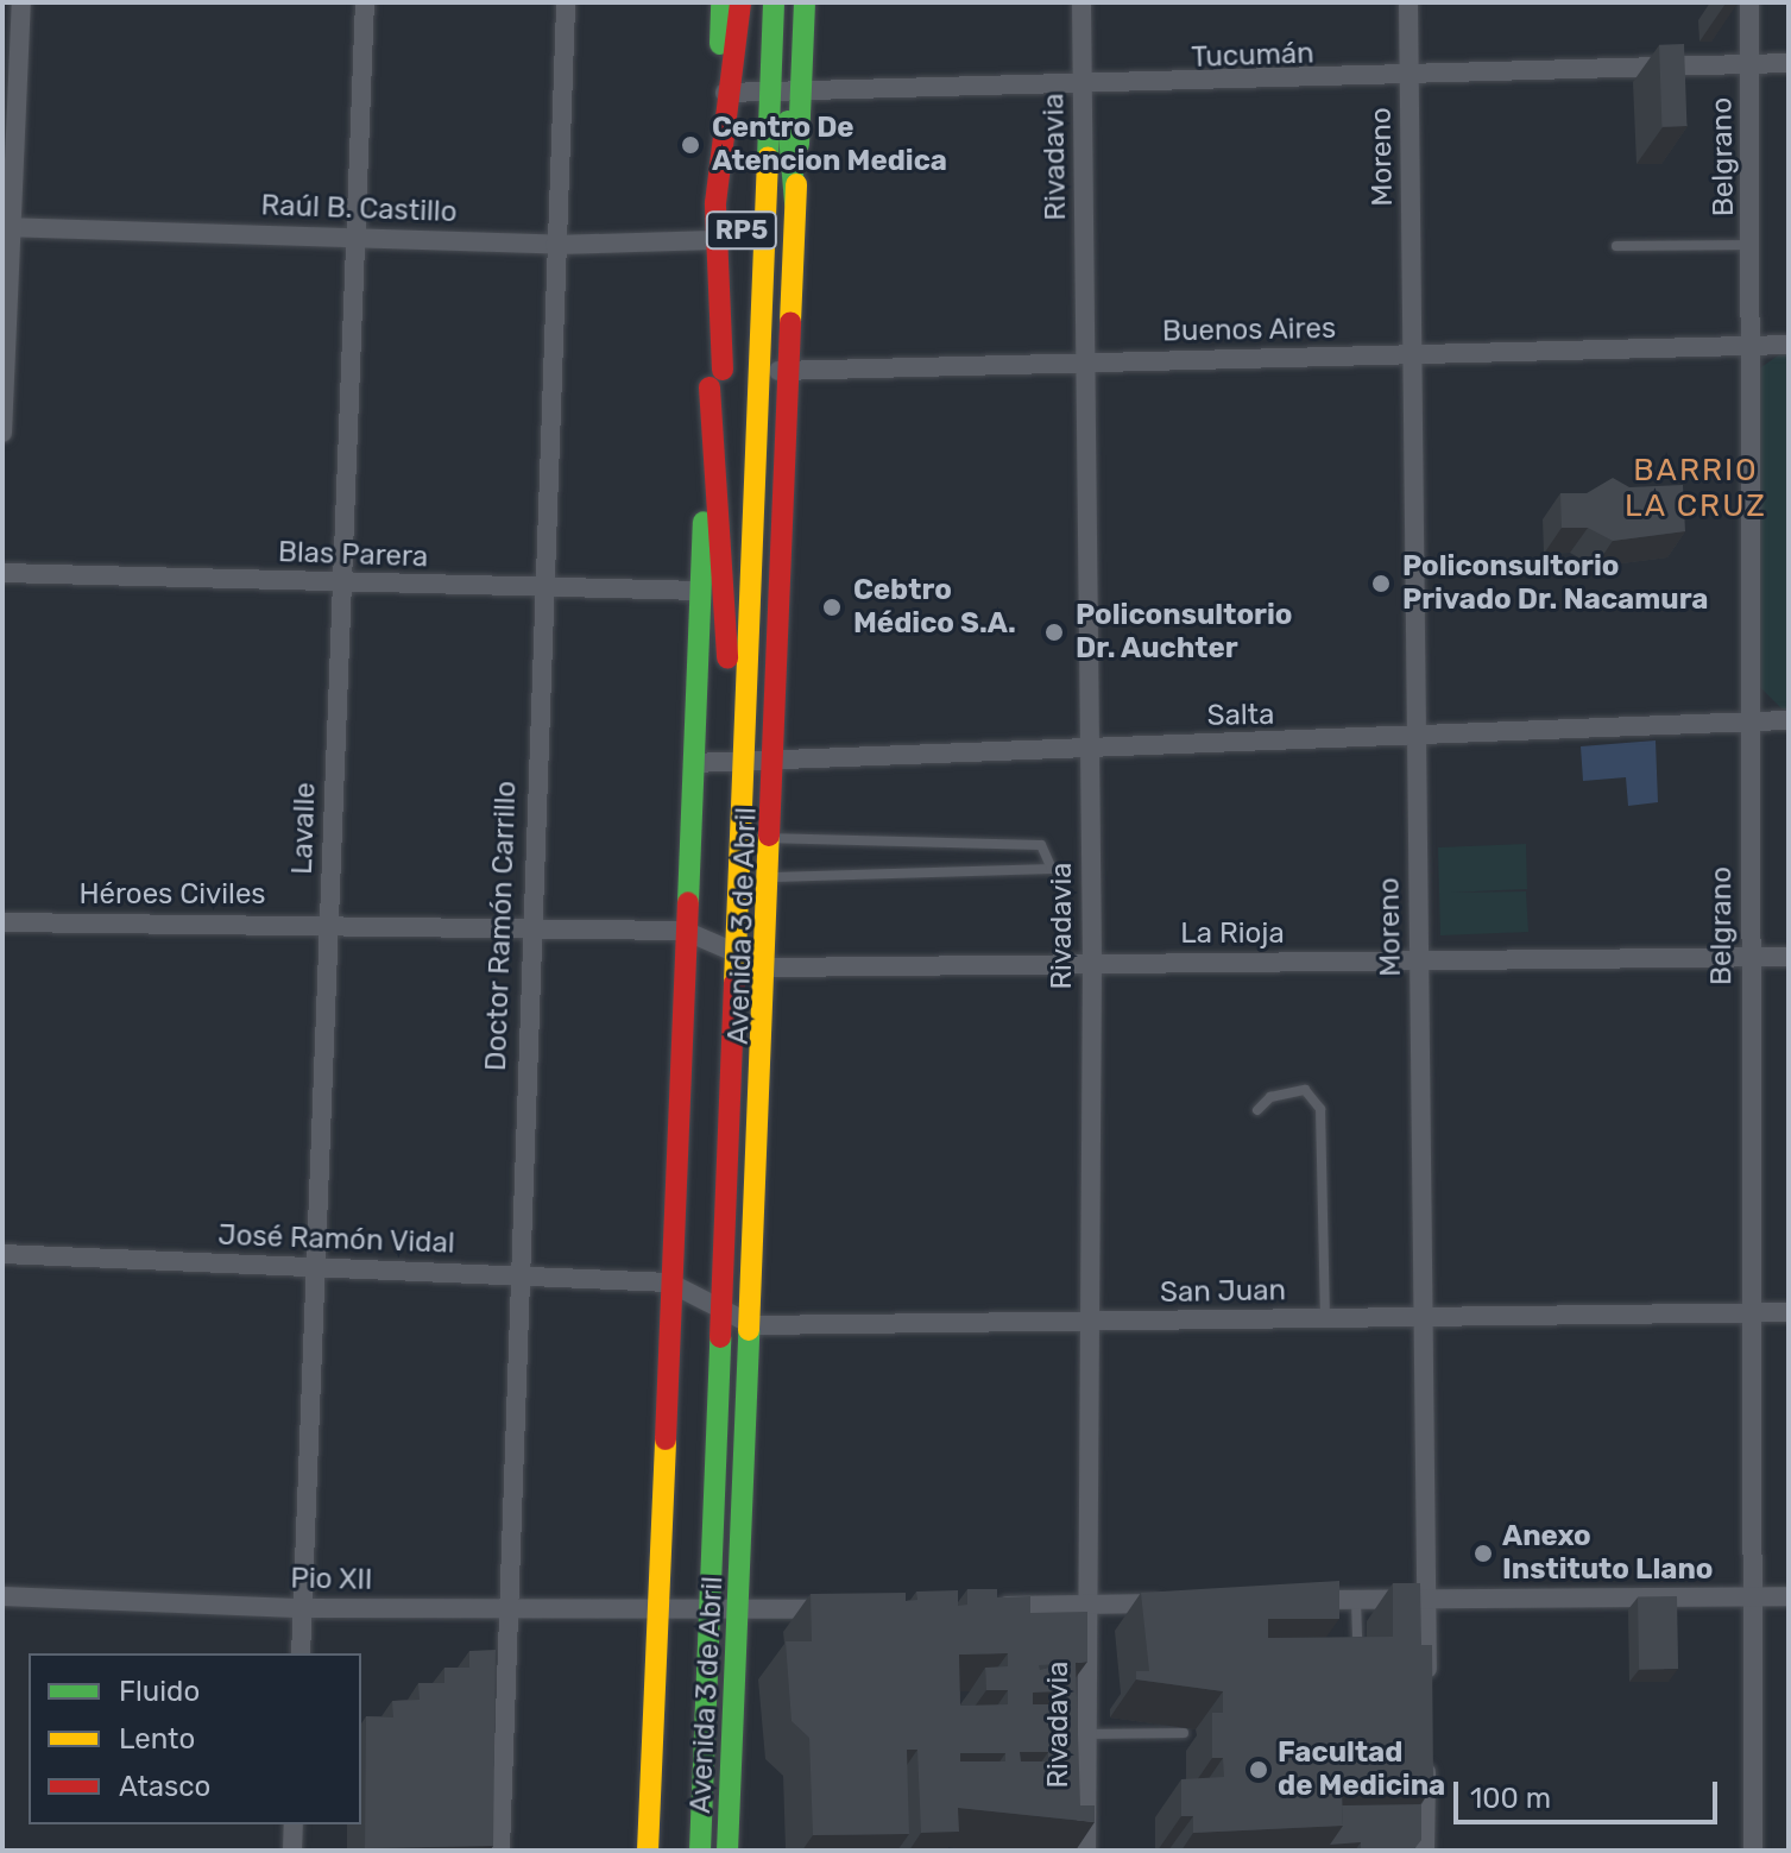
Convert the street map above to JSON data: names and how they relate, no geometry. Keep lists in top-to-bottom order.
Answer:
{
  "streets": {
    "main road": ["RP5", "Avenida 3 de Abril"],
    "street": [
      "Tucumán",
      "Rivadavia",
      "Moreno",
      "Belgrano",
      "Raúl B. Castillo",
      "Buenos Aires",
      "Blas Parera",
      "Salta",
      "Lavalle",
      "Héroes Civiles",
      "Doctor Ramón Carrillo",
      "La Rioja",
      "José Ramón Vidal",
      "San Juan",
      "Pio XII"
    ]
  },
  "crossings": [
    ["Tucumán", "Rivadavia"],
    ["Tucumán", "Moreno"],
    ["Tucumán", "Belgrano"],
    ["Tucumán", "Avenida 3 de Abril"],
    ["Rivadavia", "Buenos Aires"],
    ["Rivadavia", "Salta"],
    ["Rivadavia", "La Rioja"],
    ["Rivadavia", "San Juan"],
    ["Moreno", "Buenos Aires"],
    ["Moreno", "Salta"],
    ["Moreno", "La Rioja"],
    ["Moreno", "San Juan"],
    ["Belgrano", "Buenos Aires"],
    ["Belgrano", "Salta"],
    ["Belgrano", "La Rioja"],
    ["Belgrano", "San Juan"],
    ["Raúl B. Castillo", "Lavalle"],
    ["Raúl B. Castillo", "Doctor Ramón Carrillo"],
    ["Raúl B. Castillo", "Avenida 3 de Abril"],
    ["Buenos Aires", "Avenida 3 de Abril"],
    ["Blas Parera", "Lavalle"],
    ["Blas Parera", "Doctor Ramón Carrillo"],
    ["Blas Parera", "Avenida 3 de Abril"],
    ["Salta", "Avenida 3 de Abril"],
    ["Lavalle", "Héroes Civiles"],
    ["Lavalle", "José Ramón Vidal"],
    ["Lavalle", "Pio XII"],
    ["Héroes Civiles", "Doctor Ramón Carrillo"],
    ["Héroes Civiles", "Avenida 3 de Abril"],
    ["Héroes Civiles", "La Rioja"],
    ["Doctor Ramón Carrillo", "José Ramón Vidal"],
    ["Doctor Ramón Carrillo", "Pio XII"],
    ["Avenida 3 de Abril", "La Rioja"],
    ["Avenida 3 de Abril", "José Ramón Vidal"],
    ["Avenida 3 de Abril", "San Juan"],
    ["Avenida 3 de Abril", "Pio XII"]
  ],
  "districts": ["BARRIO LA CRUZ"],
  "places": [
    "Centro De Atencion Medica",
    "Policonsultorio Privado Dr. Nacamura",
    "Cebtro Médico S.A.",
    "Policonsultorio Dr. Auchter",
    "Anexo Instituto Llano",
    "Facultad de Medicina"
  ],
  "legend": ["Fluido", "Lento", "Atasco"],
  "scale_bar": "100 m"
}
